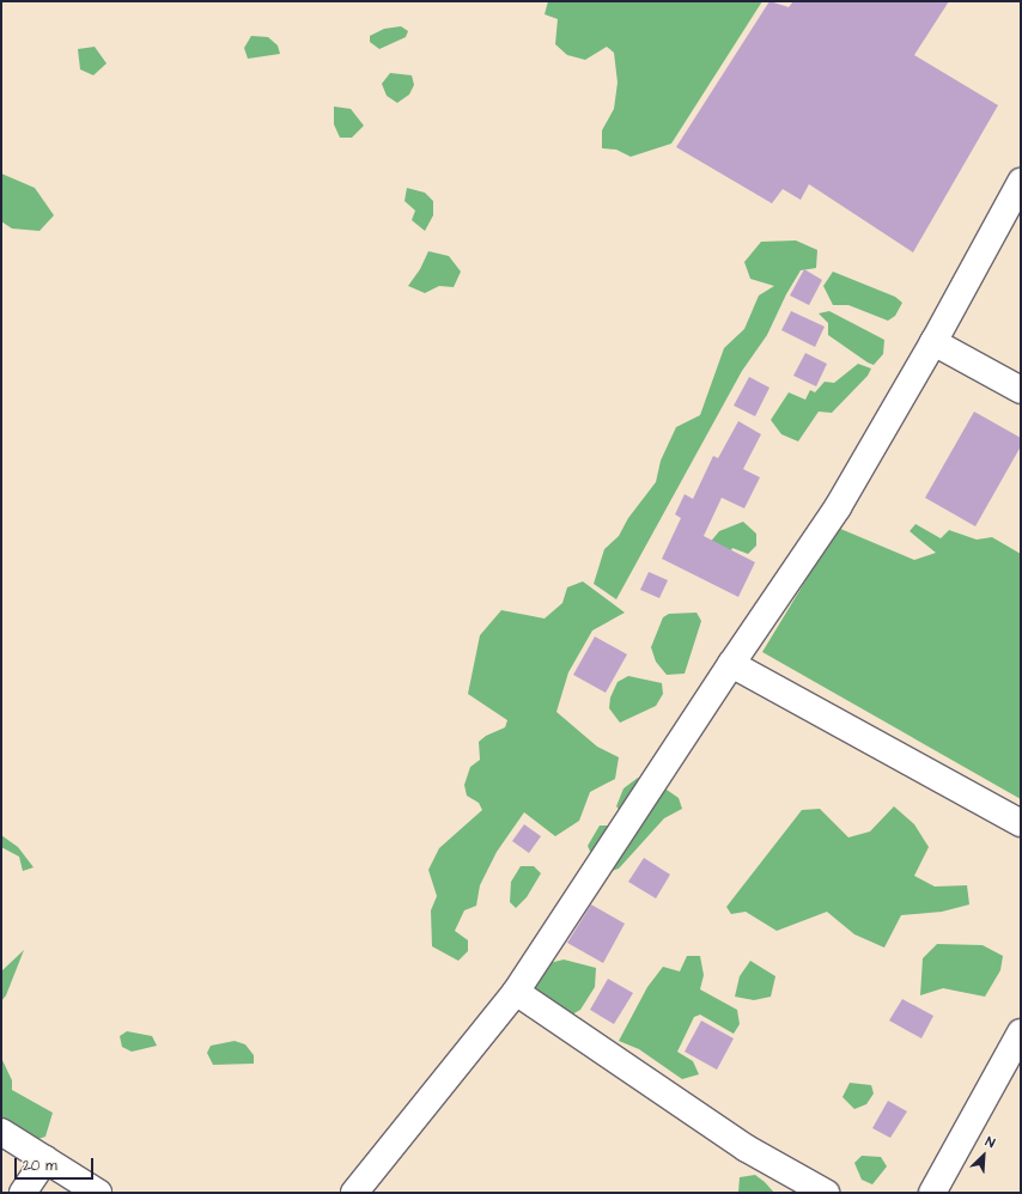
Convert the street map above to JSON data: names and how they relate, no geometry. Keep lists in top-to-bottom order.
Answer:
{
  "scale_bar": "20 m",
  "north": "top right"
}
